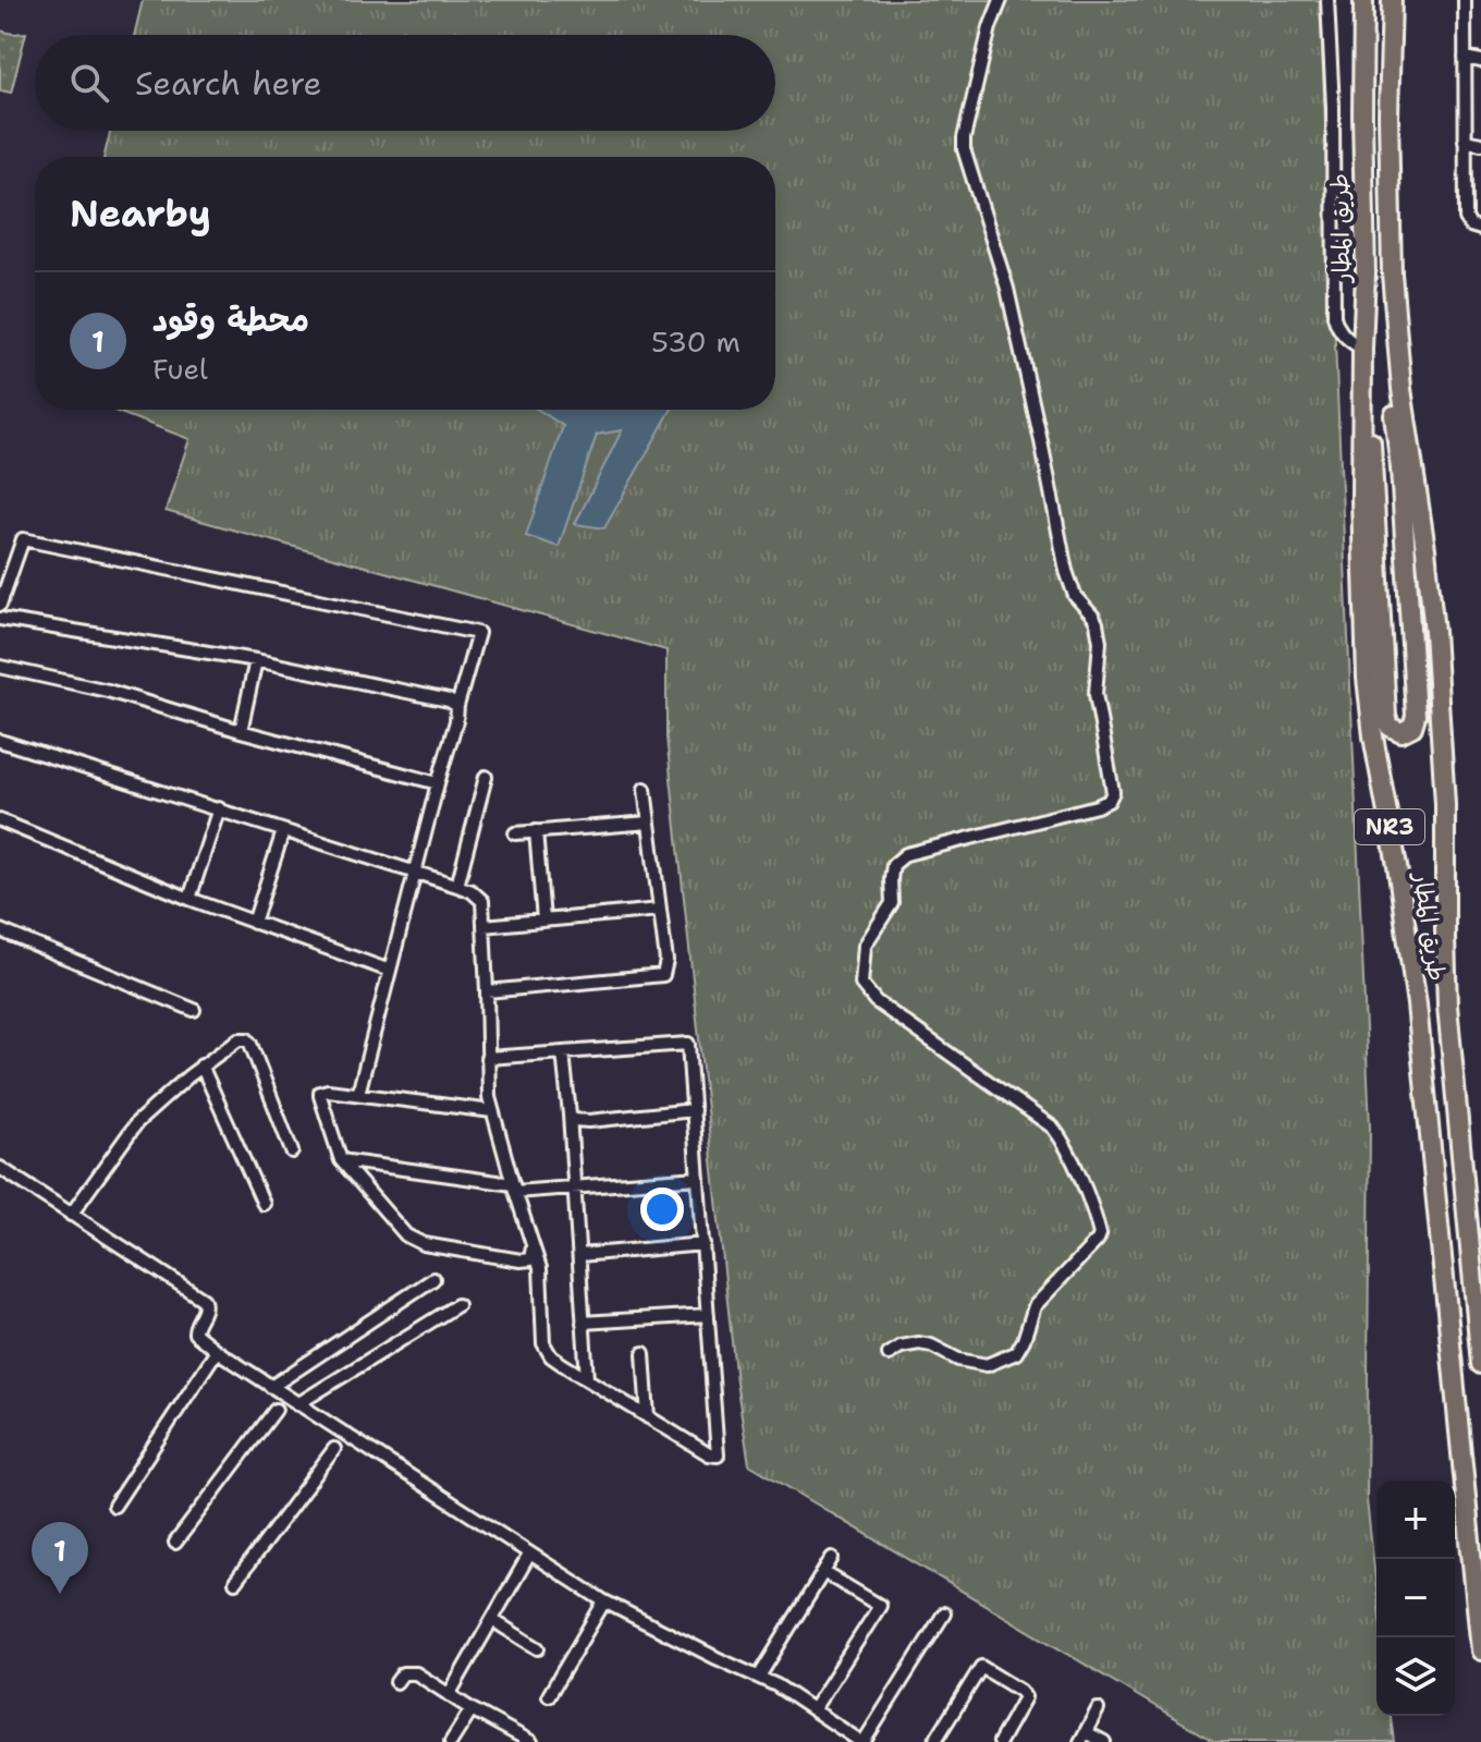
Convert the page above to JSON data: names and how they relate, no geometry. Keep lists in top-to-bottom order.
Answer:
{
  "streets": {
    "highway": ["طريق المطار", "NR3"]
  },
  "page": {
    "search": "Search here",
    "heading": "Nearby",
    "list": [
      {
        "mark": "1",
        "name": "محطة وقود",
        "note": "Fuel",
        "value": "530 m"
      }
    ],
    "map_buttons": ["+", "−"],
    "pins": "1"
  }
}
